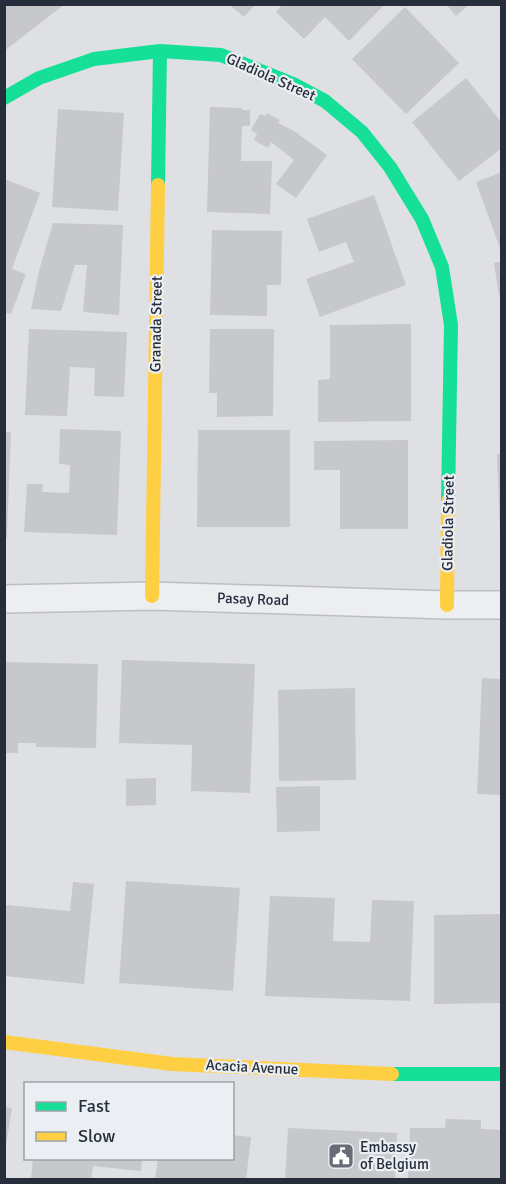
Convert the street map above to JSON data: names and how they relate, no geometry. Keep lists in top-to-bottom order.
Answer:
{
  "streets": {
    "street": [
      "Gladiola Street",
      "Granada Street",
      "Pasay Road",
      "Acacia Avenue"
    ]
  },
  "crossings": [
    ["Gladiola Street", "Granada Street"],
    ["Gladiola Street", "Pasay Road"],
    ["Granada Street", "Pasay Road"]
  ],
  "places": {
    "public building": ["Embassy of Belgium"]
  },
  "legend": ["Fast", "Slow"]
}
